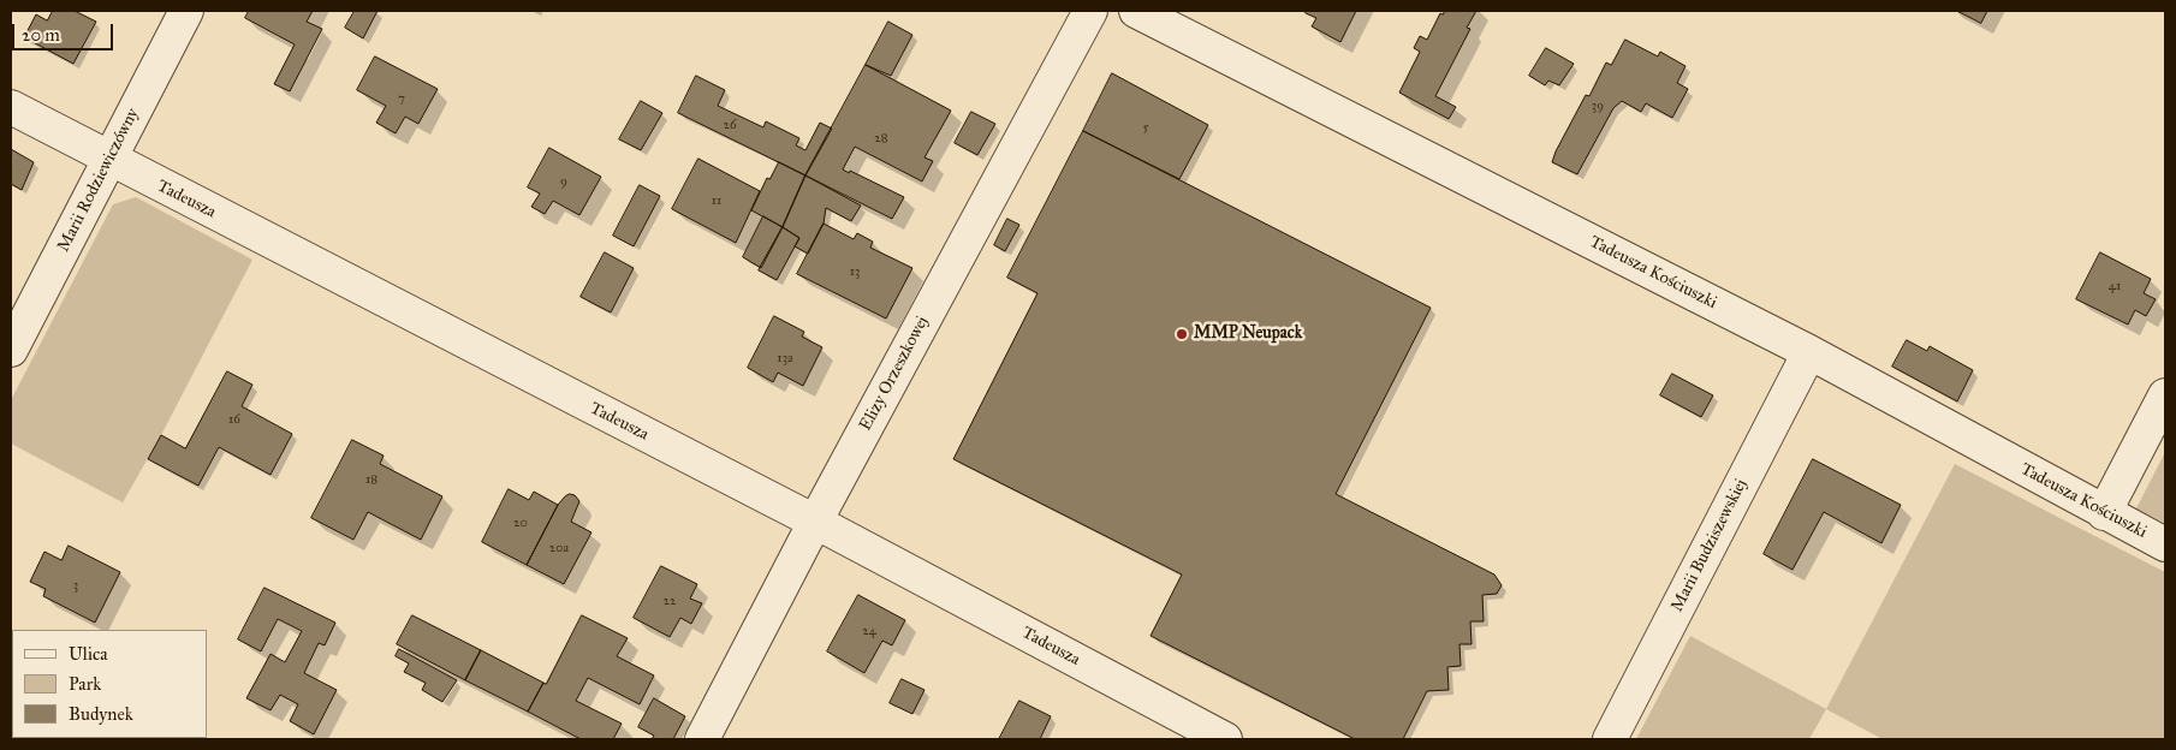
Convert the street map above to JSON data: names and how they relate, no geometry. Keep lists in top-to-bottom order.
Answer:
{
  "streets": {
    "street": [
      "Marii Rodziewiczówny",
      "Tadeusza",
      "Tadeusza Kościuszki",
      "Elizy Orzeszkowej",
      "Marii Budziszewskiej"
    ]
  },
  "crossings": [
    ["Marii Rodziewiczówny", "Tadeusza"],
    ["Tadeusza", "Elizy Orzeszkowej"],
    ["Tadeusza Kościuszki", "Marii Budziszewskiej"]
  ],
  "places": ["MMP Neupack"],
  "house_numbers": [
    "7",
    "39",
    "26",
    "5",
    "28",
    "9",
    "11",
    "13",
    "41",
    "13a",
    "16",
    "18",
    "20",
    "20a",
    "3",
    "22",
    "24"
  ],
  "legend": ["Ulica", "Park", "Budynek"],
  "scale_bar": "20 m"
}
